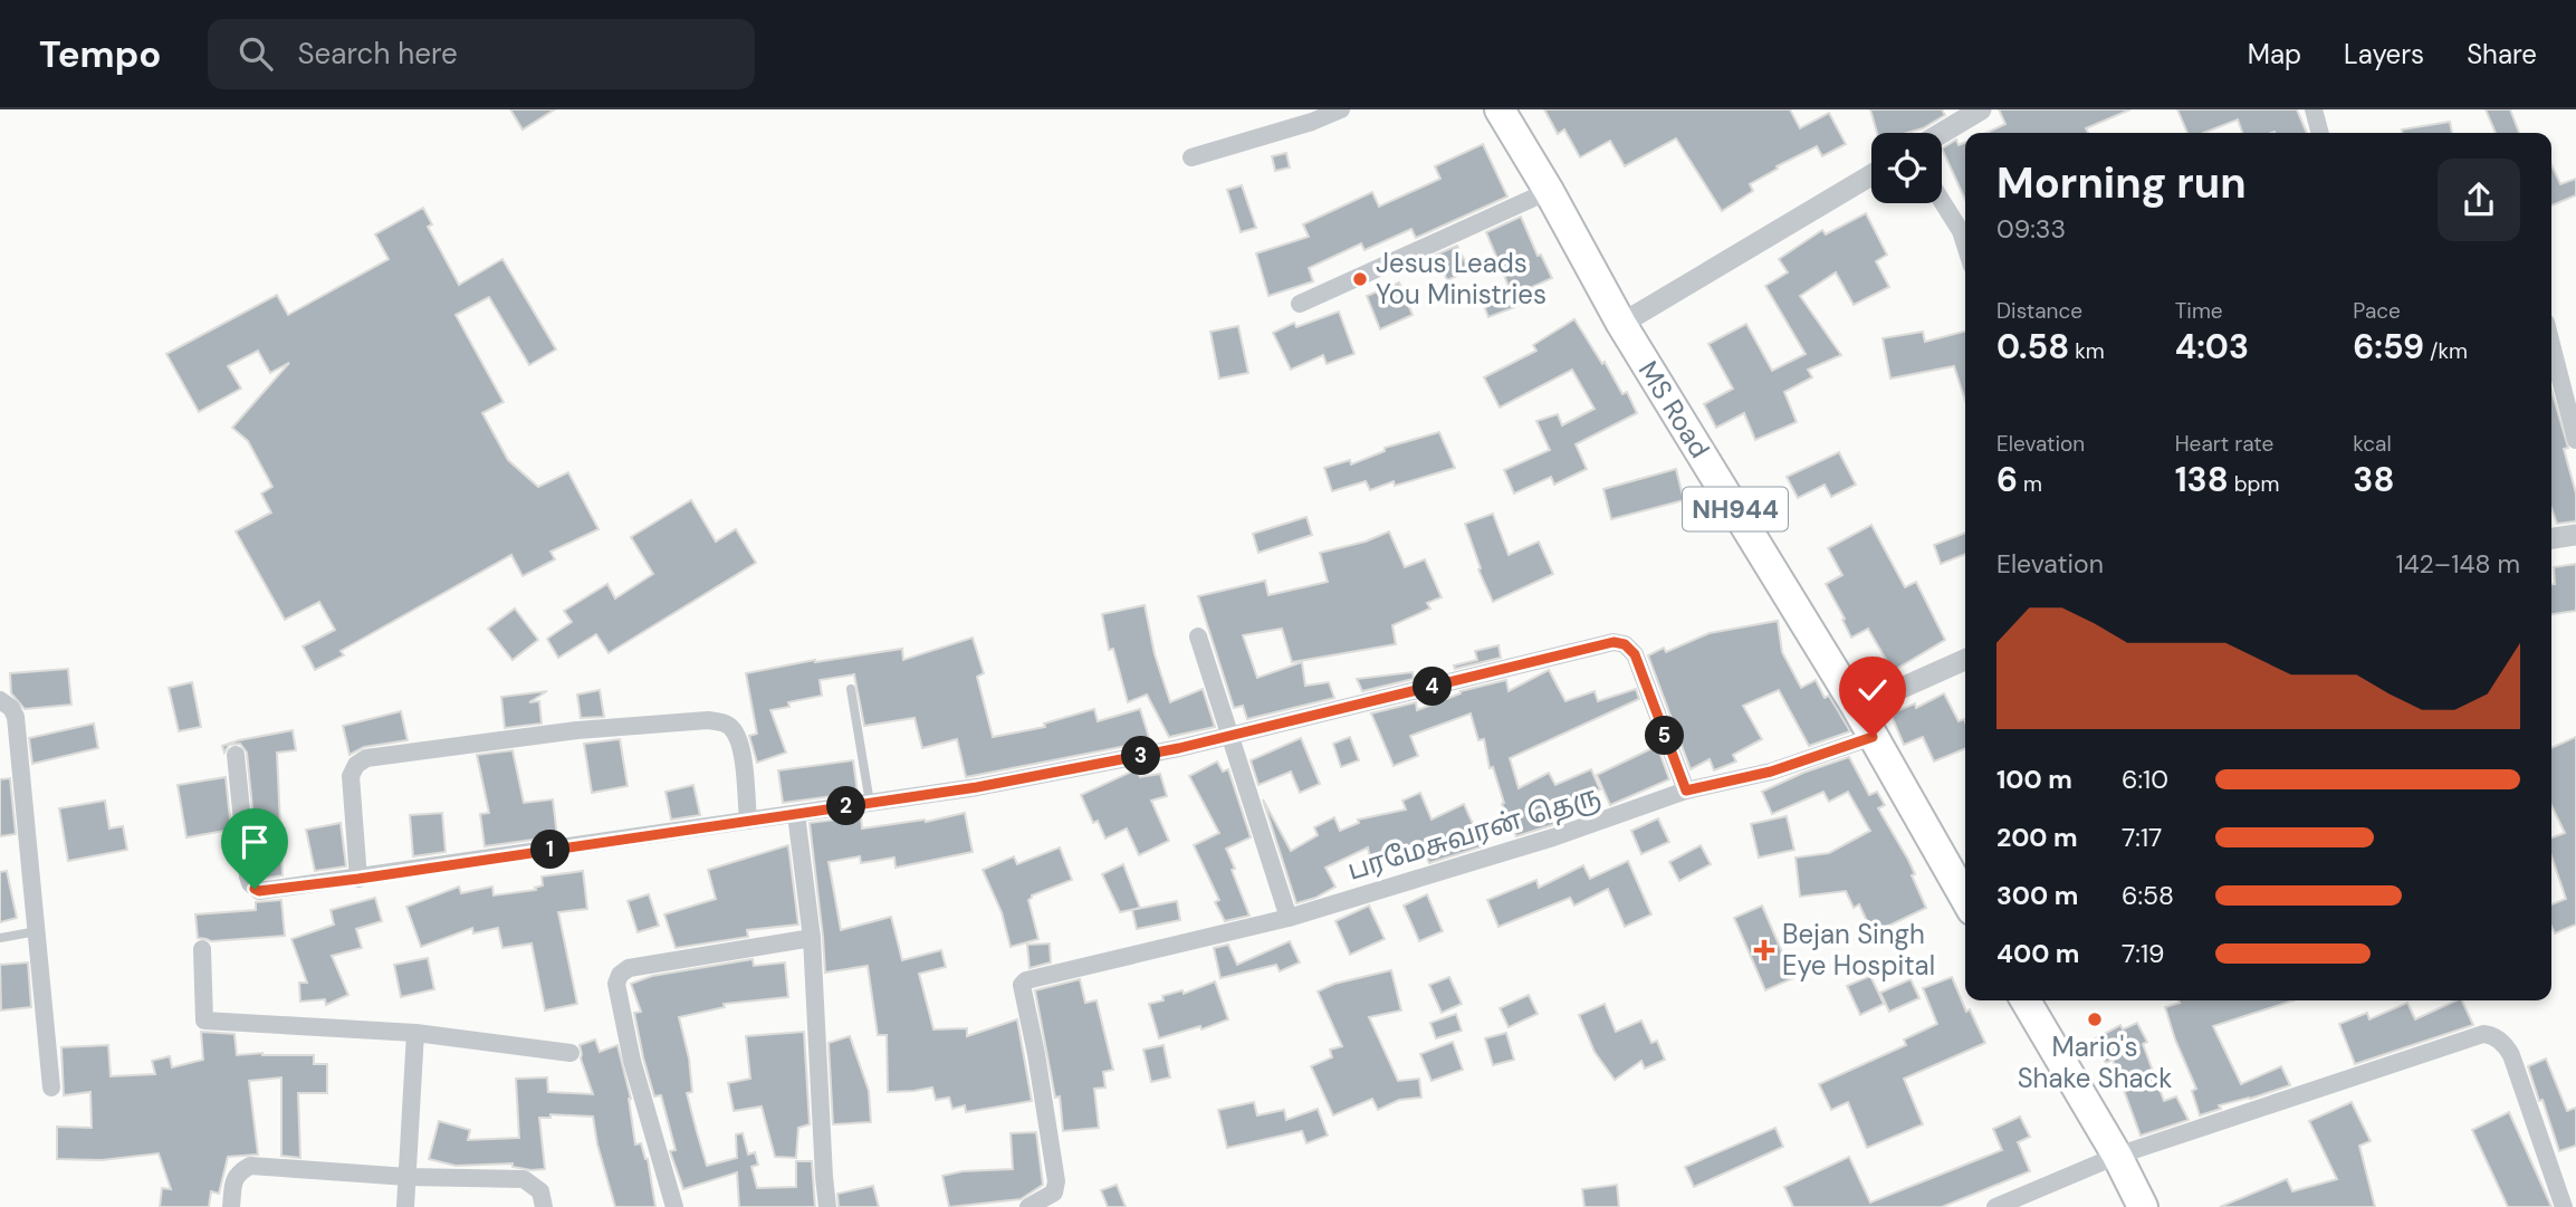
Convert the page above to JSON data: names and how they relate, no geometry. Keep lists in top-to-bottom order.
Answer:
{
  "streets": {
    "highway": ["MS Road", "NH944"],
    "street": ["பரமேசுவரன் தெரு"]
  },
  "crossings": [
    ["MS Road", "பரமேசுவரன் தெரு"]
  ],
  "places": {
    "other": ["Jesus Leads You Ministries", "Mario's Shake Shack"],
    "health": ["Bejan Singh Eye Hospital"]
  },
  "page": {
    "header": "Tempo",
    "search": "Search here",
    "nav": ["Map", "Layers", "Share"],
    "heading": ["Morning run", "09:33"],
    "stats": [
      ["Distance", "0.58 km"],
      ["Time", "4:03"],
      ["Pace", "6:59 /km"],
      ["Elevation", "6 m"],
      ["Heart rate", "138 bpm"],
      ["kcal", "38"]
    ],
    "chart": ["Elevation", "142–148 m"],
    "pins": [
      "4",
      "5",
      "3",
      "2",
      "1"
    ],
    "list": [
      {
        "name": "100 m",
        "note": "6:10"
      },
      {
        "name": "200 m",
        "note": "7:17"
      },
      {
        "name": "300 m",
        "note": "6:58"
      },
      {
        "name": "400 m",
        "note": "7:19"
      }
    ]
  }
}
